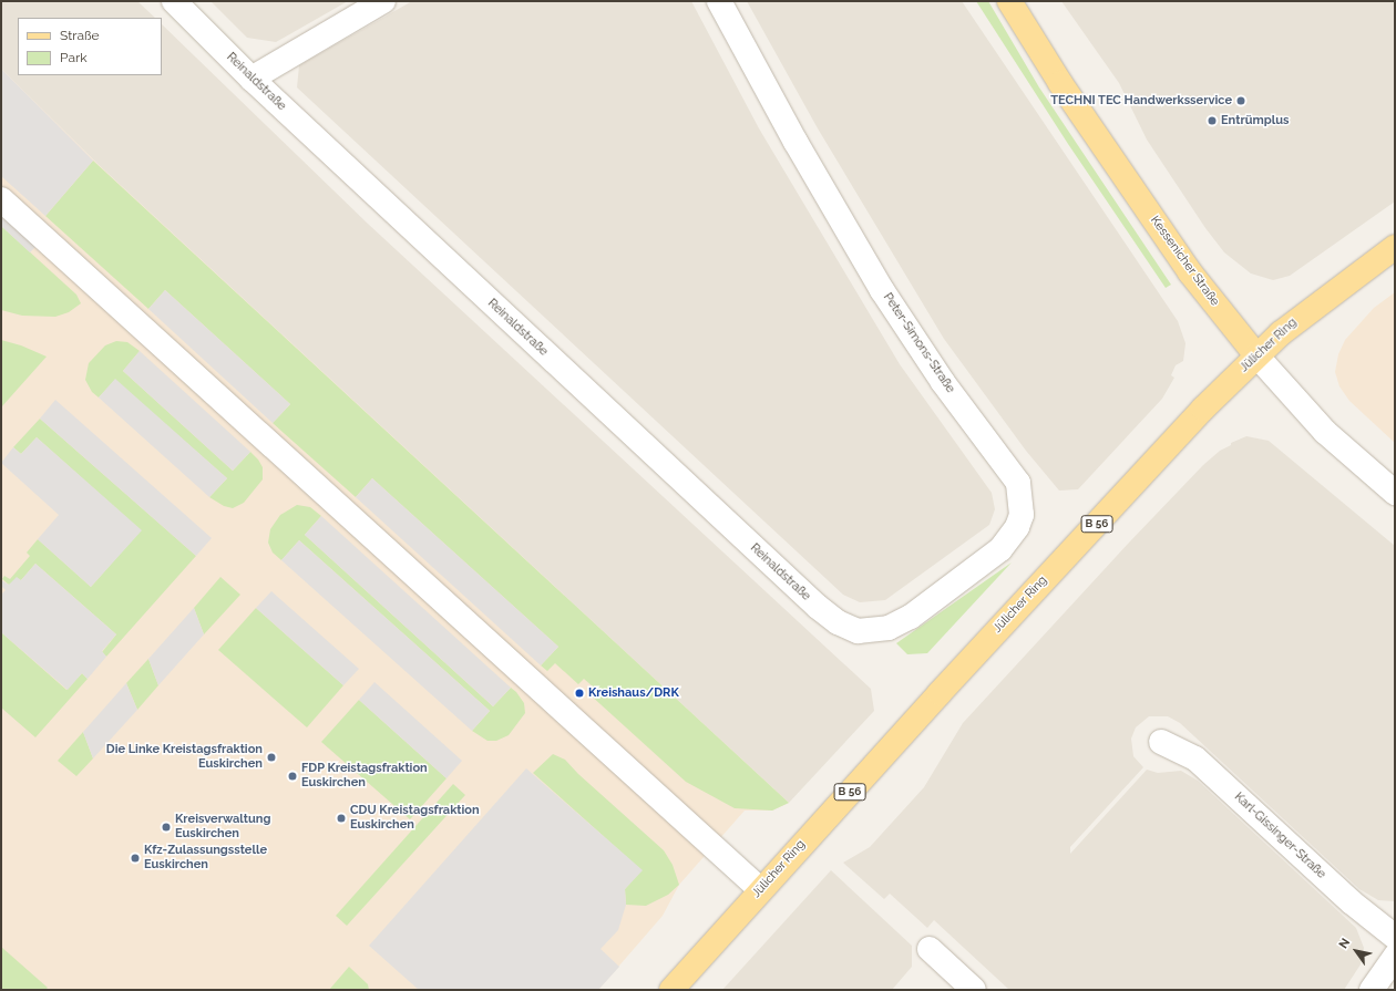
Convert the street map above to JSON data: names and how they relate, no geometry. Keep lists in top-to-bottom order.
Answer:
{
  "streets": {
    "main road": ["Kessenicher Straße", "Jülicher Ring", "B 56"],
    "street": ["Reinaldstraße", "Peter-Simons-Straße", "Karl-Gissinger-Straße"]
  },
  "crossings": [
    ["Reinaldstraße", "Peter-Simons-Straße"],
    ["Kessenicher Straße", "Jülicher Ring"]
  ],
  "places": [
    "TECHNI TEC Handwerksservice",
    "Entrümplus",
    "Kreishaus/DRK",
    "Die Linke Kreistagsfraktion Euskirchen",
    "FDP Kreistagsfraktion Euskirchen",
    "CDU Kreistagsfraktion Euskirchen",
    "Kreisverwaltung Euskirchen",
    "Kfz-Zulassungsstelle Euskirchen"
  ],
  "legend": ["Straße", "Park"],
  "north": "top left"
}
